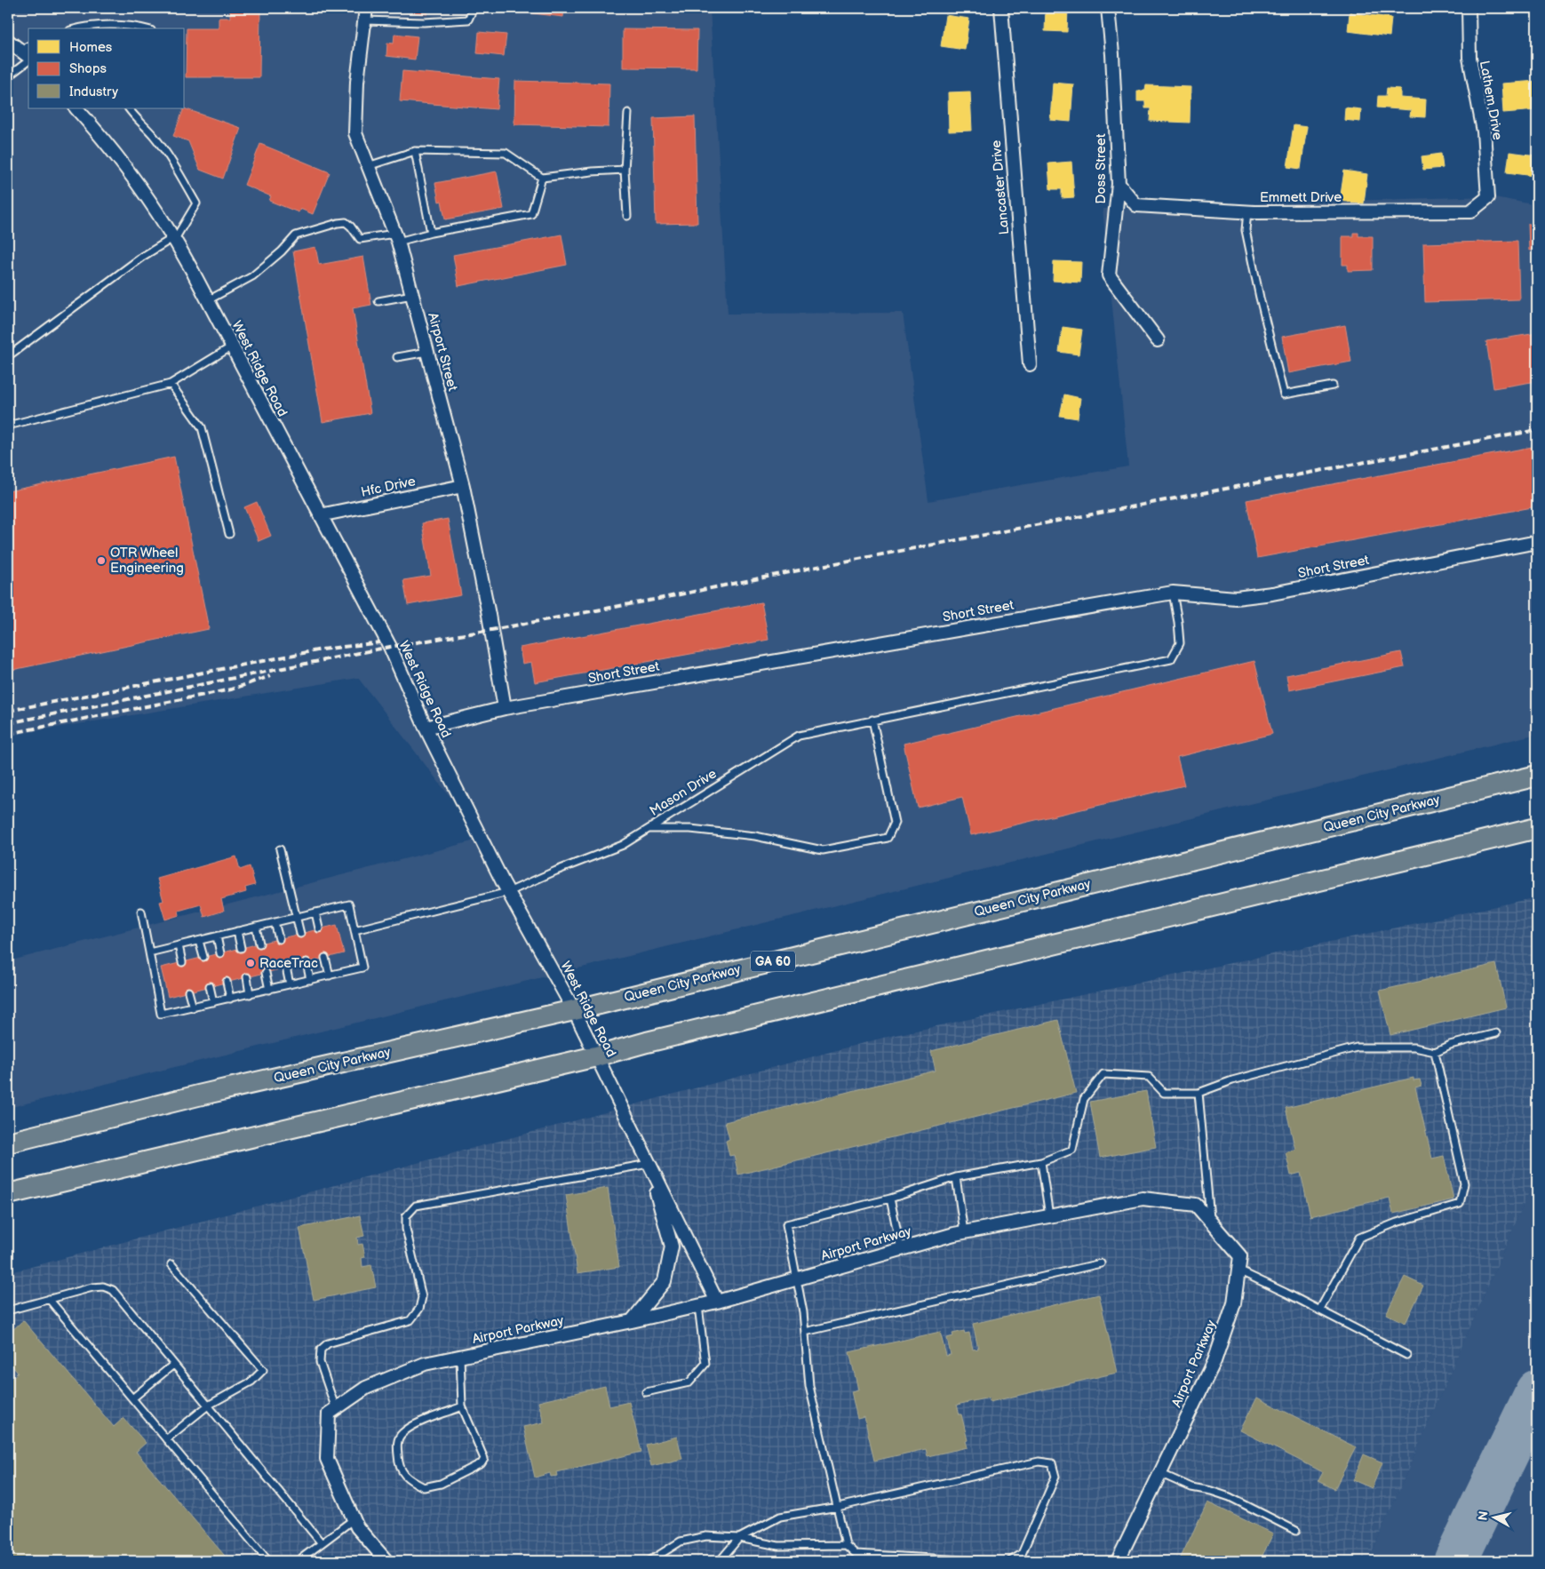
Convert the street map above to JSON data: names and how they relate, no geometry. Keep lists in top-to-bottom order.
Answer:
{
  "streets": {
    "main road": ["Queen City Parkway", "GA 60"],
    "street": [
      "Lathem Drive",
      "Doss Street",
      "Lancaster Drive",
      "Emmett Drive",
      "Airport Street",
      "West Ridge Road",
      "Hfc Drive",
      "Short Street",
      "Airport Parkway"
    ],
    "lane": ["Mason Drive"]
  },
  "crossings": [
    ["Lathem Drive", "Emmett Drive"],
    ["Doss Street", "Emmett Drive"],
    ["Airport Street", "Hfc Drive"],
    ["Airport Street", "Short Street"],
    ["West Ridge Road", "Hfc Drive"],
    ["West Ridge Road", "Short Street"],
    ["West Ridge Road", "Mason Drive"],
    ["West Ridge Road", "Queen City Parkway"],
    ["West Ridge Road", "Airport Parkway"],
    ["Short Street", "Mason Drive"]
  ],
  "places": ["OTR Wheel Engineering", "RaceTrac"],
  "legend": ["Homes", "Shops", "Industry"],
  "north": "left"
}
